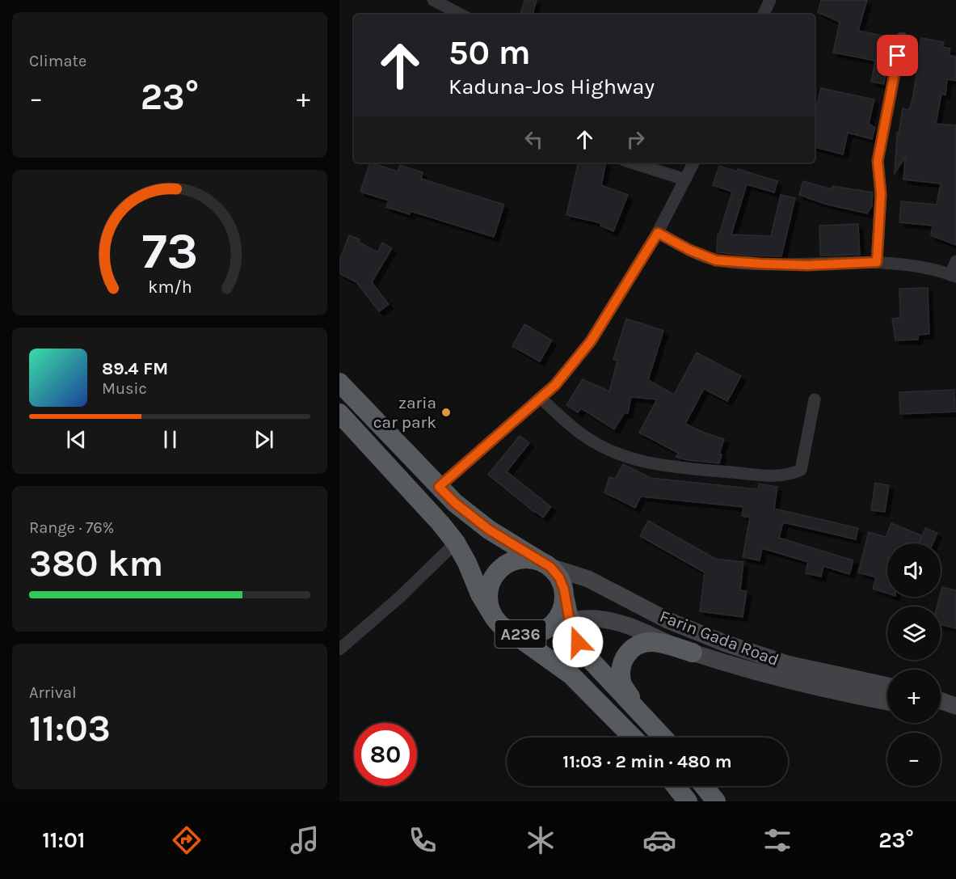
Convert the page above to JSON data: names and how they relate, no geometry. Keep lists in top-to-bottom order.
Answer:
{
  "streets": {
    "highway": ["A236"],
    "main road": ["Farin Gada Road"]
  },
  "crossings": [
    ["A236", "Farin Gada Road"]
  ],
  "places": ["zaria car park"],
  "page": {
    "tile": [
      "Climate",
      ["Range · 76%", "380 km"],
      ["Arrival", "11:03"]
    ],
    "turn": ["50 m", "Kaduna-Jos Highway"],
    "heat": ["−", "23°", "+"],
    "song": ["89.4 FM", "Music"],
    "map_buttons": ["+", "−"],
    "limit": "80",
    "trip": "11:03 · 2 min · 480 m",
    "tabs": ["11:01", "23°"],
    "gauge": ["73", "km/h"]
  }
}
